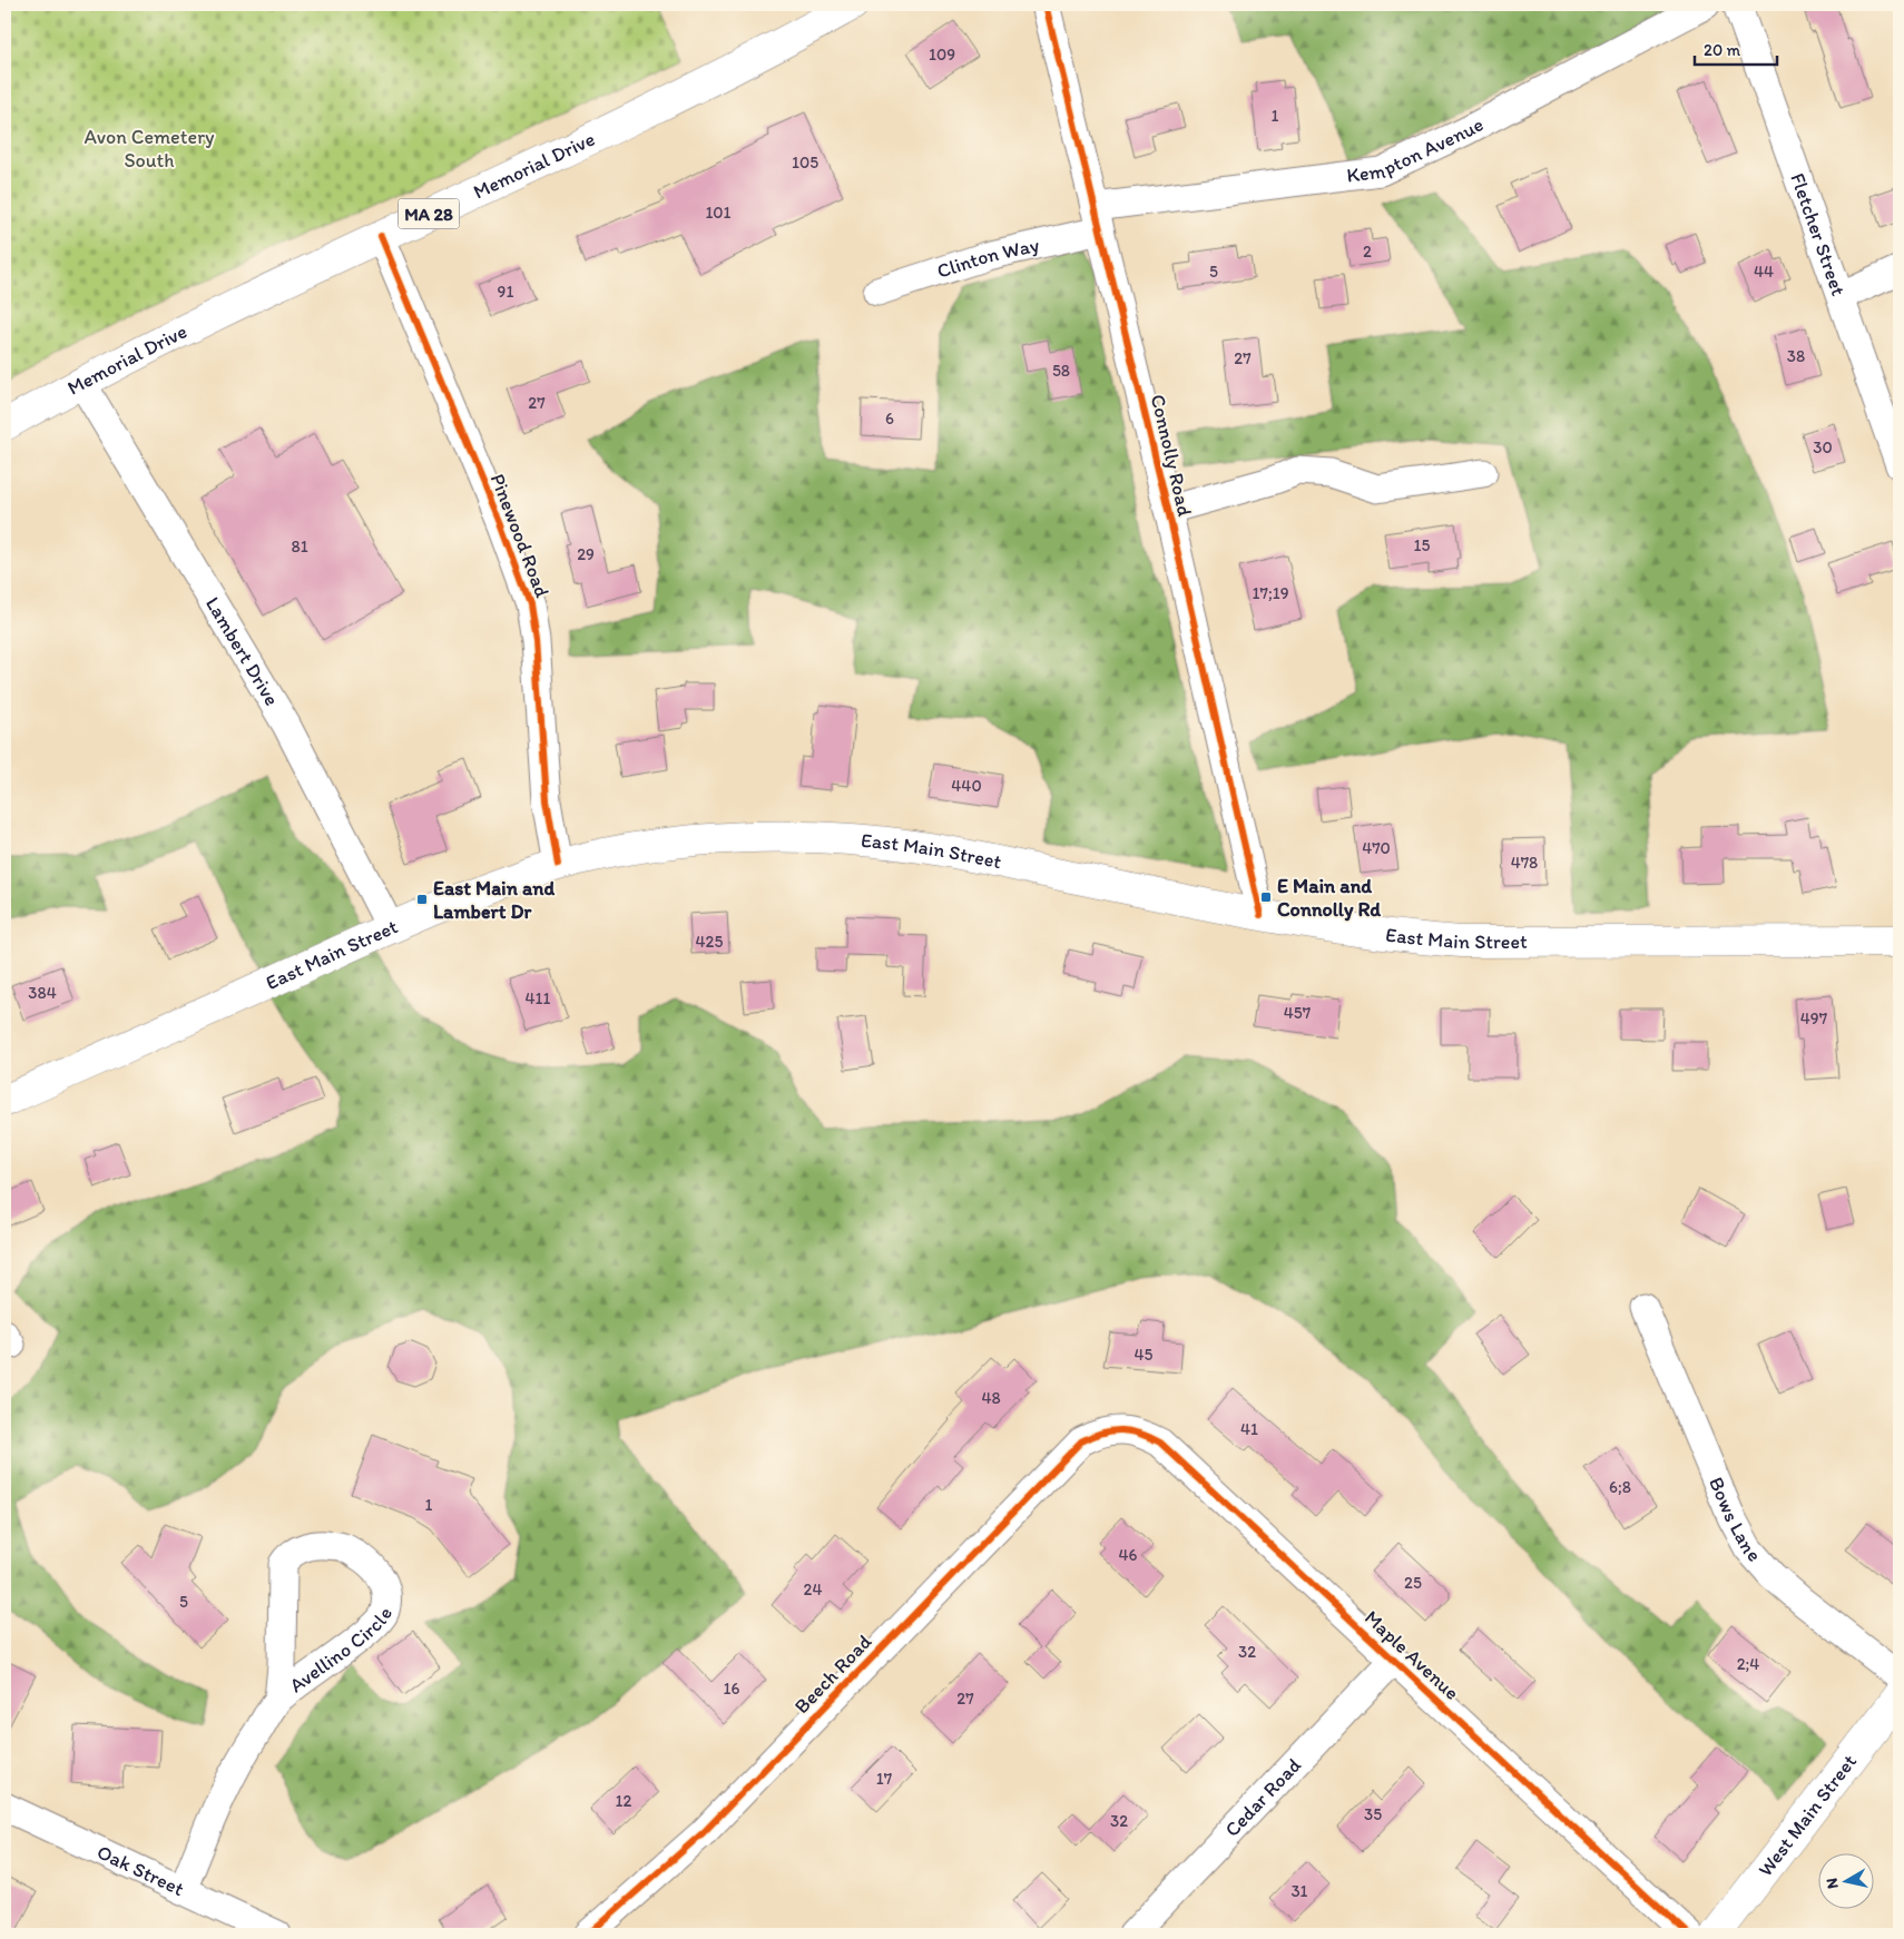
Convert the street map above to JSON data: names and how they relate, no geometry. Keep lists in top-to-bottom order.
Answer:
{
  "streets": {
    "main road": [
      "Memorial Drive",
      "MA 28",
      "East Main Street",
      "West Main Street"
    ],
    "street": [
      "Kempton Avenue",
      "Fletcher Street",
      "Clinton Way",
      "Connolly Road",
      "Pinewood Road",
      "Lambert Drive",
      "Bows Lane",
      "Avellino Circle",
      "Maple Avenue",
      "Beech Road",
      "Cedar Road",
      "Oak Street"
    ]
  },
  "crossings": [
    ["Kempton Avenue", "Clinton Way"],
    ["Kempton Avenue", "Connolly Road"],
    ["Memorial Drive", "Pinewood Road"],
    ["Memorial Drive", "Lambert Drive"],
    ["Clinton Way", "Connolly Road"],
    ["Connolly Road", "East Main Street"],
    ["Pinewood Road", "East Main Street"],
    ["Lambert Drive", "East Main Street"],
    ["Avellino Circle", "Oak Street"],
    ["Maple Avenue", "Beech Road"],
    ["Maple Avenue", "Cedar Road"]
  ],
  "parks": ["Avon Cemetery South"],
  "places": {
    "transit": ["E Main and Connolly Rd", "East Main and Lambert Dr"]
  },
  "house_numbers": [
    "109",
    "1",
    "105",
    "101",
    "2",
    "5",
    "44",
    "91",
    "38",
    "27",
    "58",
    "27",
    "6",
    "30",
    "15",
    "81",
    "29",
    "17;19",
    "440",
    "470",
    "478",
    "425",
    "384",
    "411",
    "457",
    "497",
    "45",
    "48",
    "41",
    "6;8",
    "1",
    "46",
    "25",
    "24",
    "5",
    "32",
    "2;4",
    "16",
    "27",
    "17",
    "12",
    "35",
    "32",
    "31"
  ],
  "scale_bar": "20 m",
  "north": "left"
}
